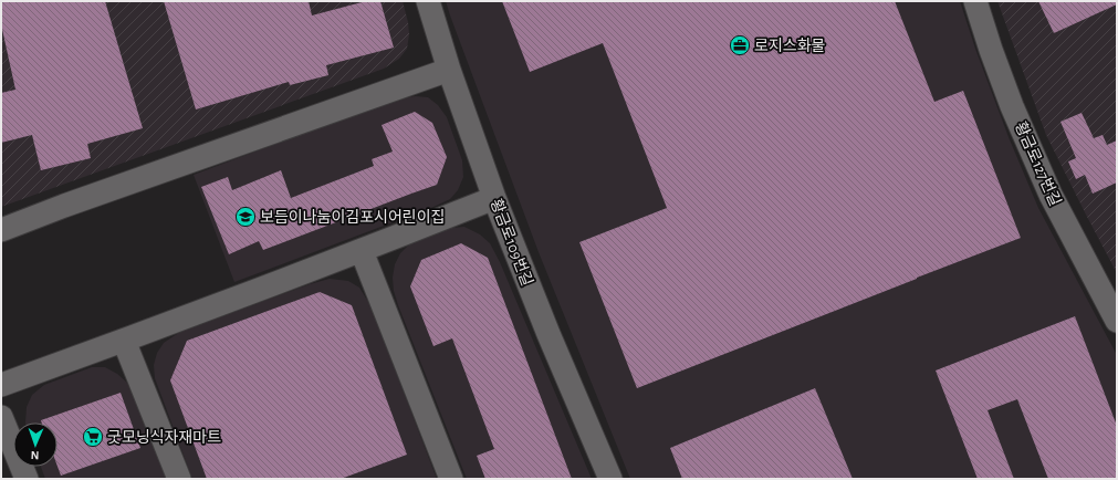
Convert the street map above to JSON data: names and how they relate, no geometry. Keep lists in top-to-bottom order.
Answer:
{
  "streets": {
    "street": ["황금로127번길", "황금로109번길"]
  },
  "places": {
    "office": ["로지스화물"],
    "school or university": ["보듬이나눔이김포시어린이집"],
    "supermarket": ["굿모닝식자재마트"]
  },
  "north": "bottom"
}
